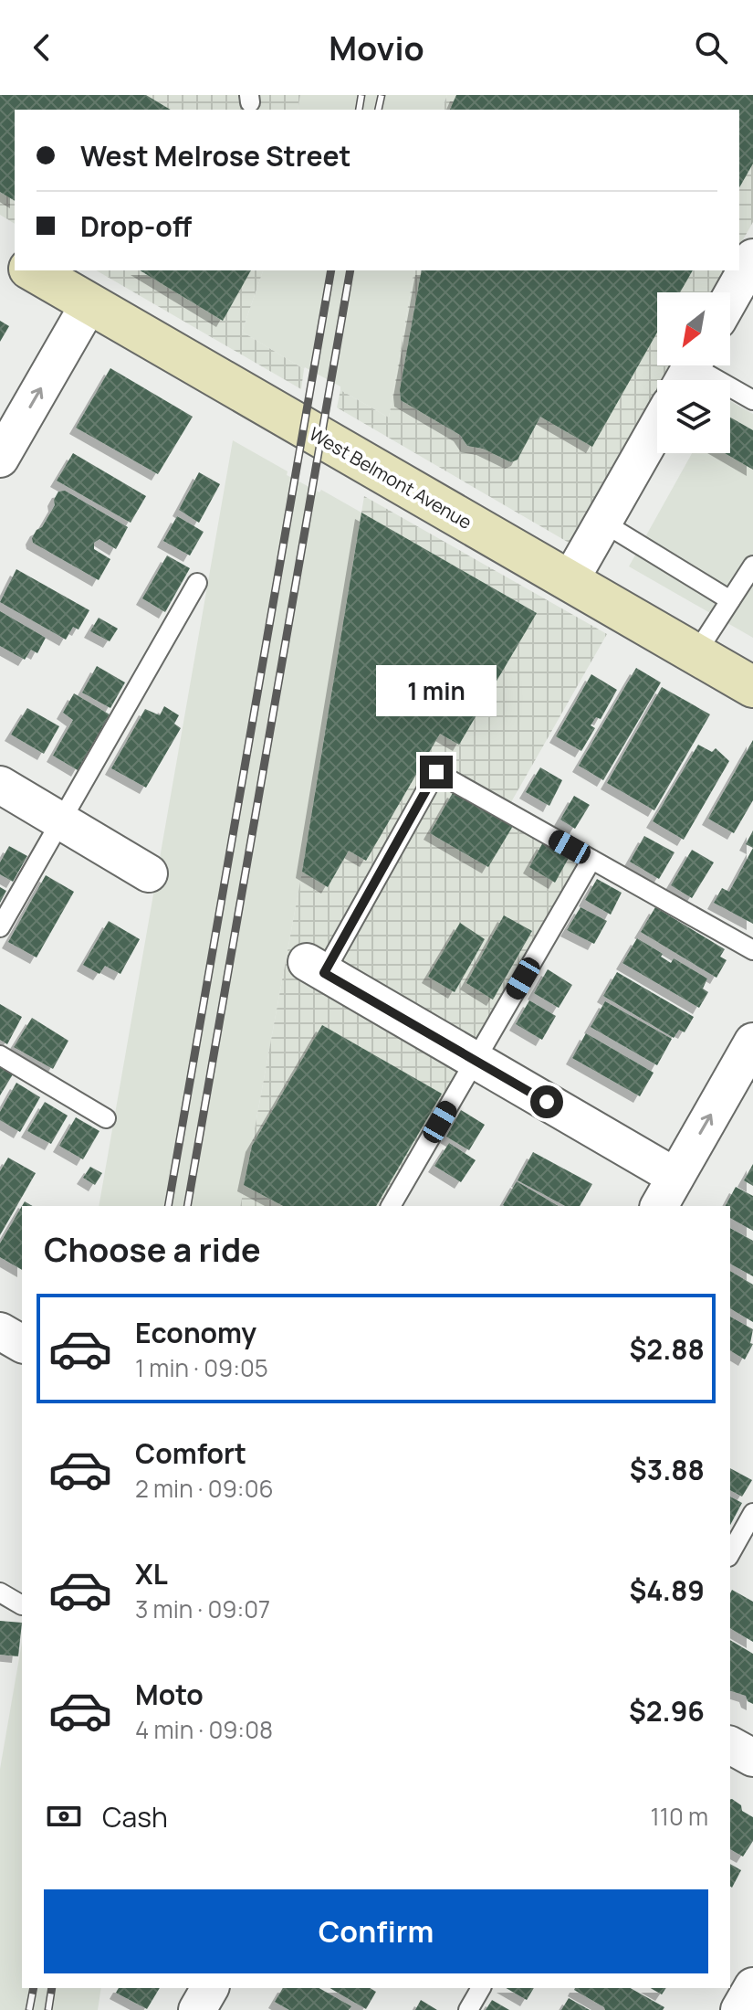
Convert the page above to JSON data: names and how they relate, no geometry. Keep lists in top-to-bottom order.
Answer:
{
  "streets": {
    "main road": ["West Belmont Avenue"]
  },
  "north": "bottom left",
  "page": {
    "header": "Movio",
    "banner": ["West Melrose Street", "Drop-off"],
    "bubble": "1 min",
    "heading": "Choose a ride",
    "list": [
      {
        "name": "Economy",
        "note": "1 min · 09:05",
        "value": "$2.88"
      },
      {
        "name": "Comfort",
        "note": "2 min · 09:06",
        "value": "$3.88"
      },
      {
        "name": "XL",
        "note": "3 min · 09:07",
        "value": "$4.89"
      },
      {
        "name": "Moto",
        "note": "4 min · 09:08",
        "value": "$2.96"
      }
    ],
    "pay": ["Cash", "110 m"],
    "buttons": "Confirm"
  }
}
